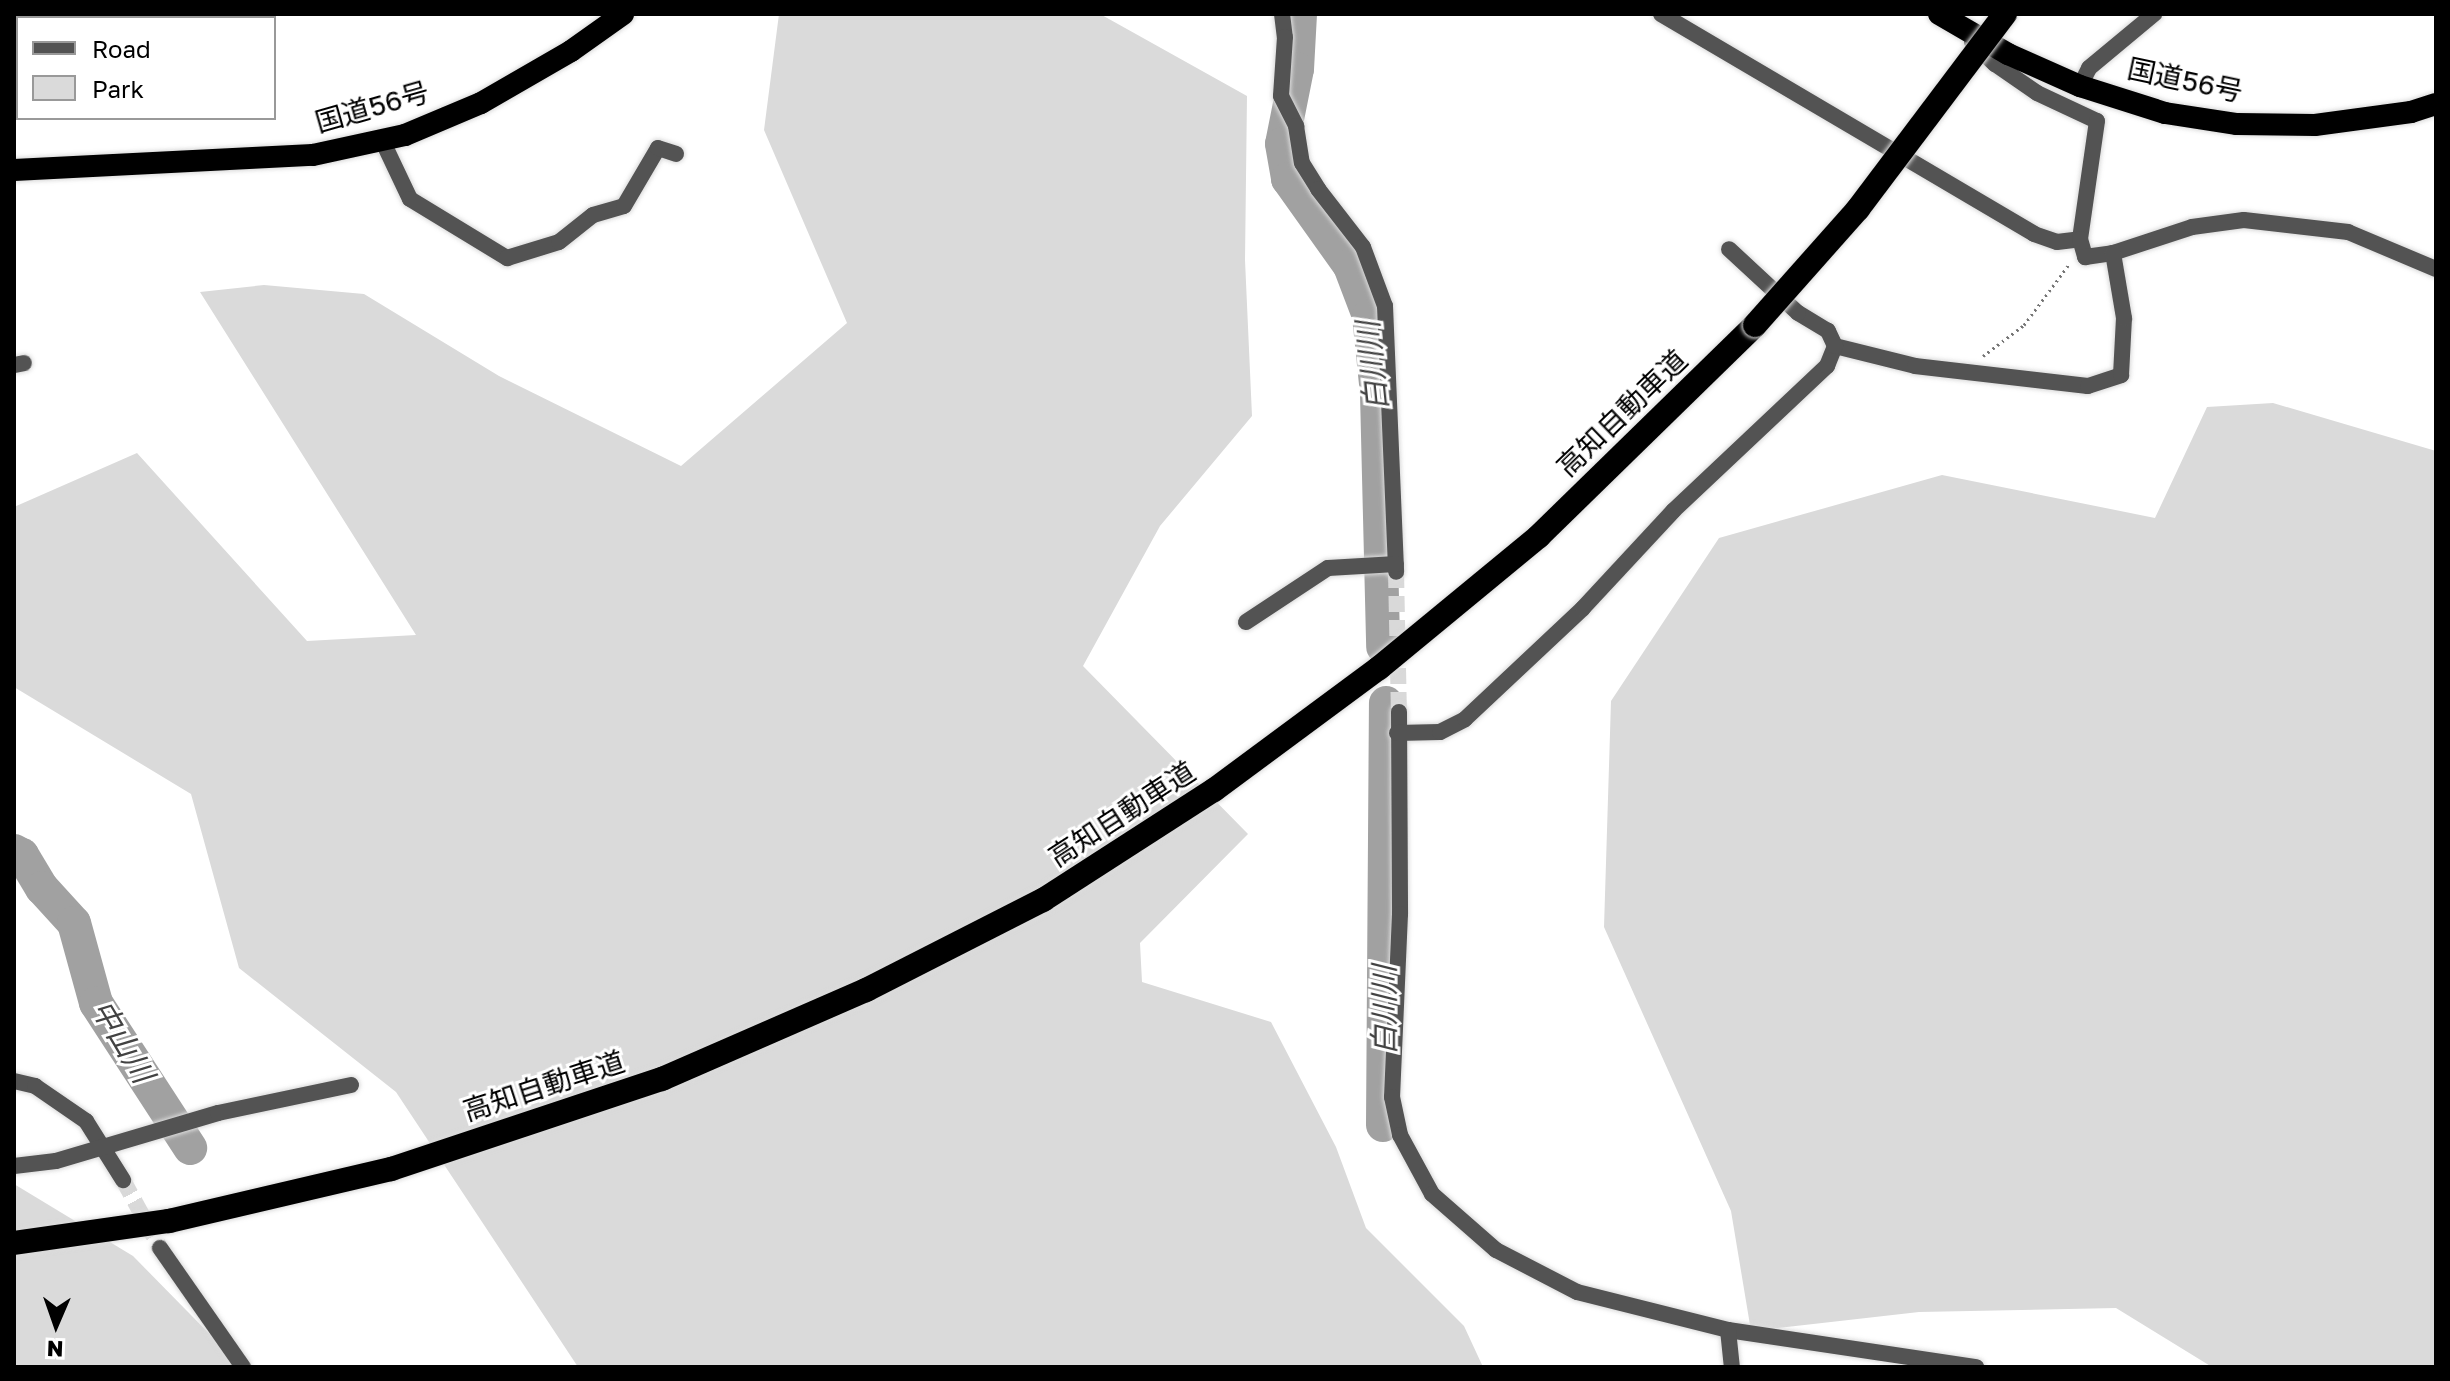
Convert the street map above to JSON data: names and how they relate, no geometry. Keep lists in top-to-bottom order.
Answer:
{
  "streets": {
    "highway": ["国道56号", "高知自動車道"]
  },
  "water": ["白川川", "中山川"],
  "legend": ["Road", "Park"],
  "north": "bottom"
}
